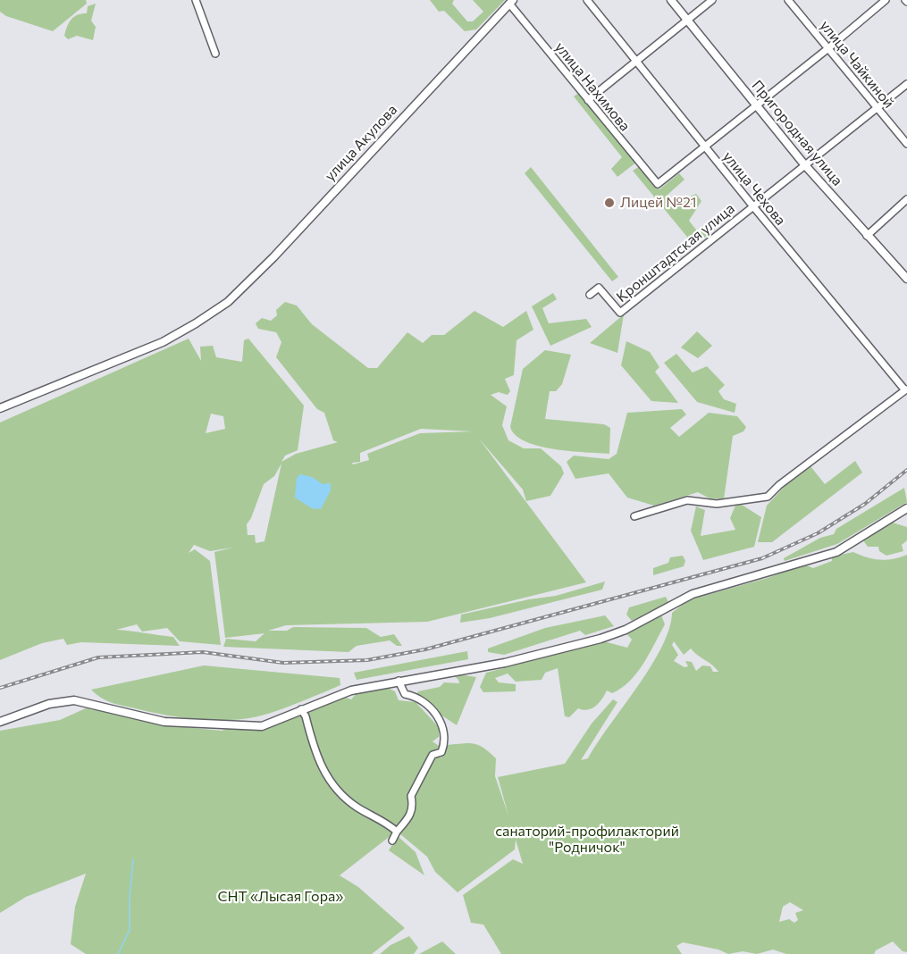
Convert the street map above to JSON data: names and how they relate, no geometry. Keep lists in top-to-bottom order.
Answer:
{
  "streets": {
    "main road": ["Пригородная улица", "улица Акулова"],
    "street": [
      "улица Чайкиной",
      "улица Нахимова",
      "улица Чехова",
      "Кронштадтская улица"
    ]
  },
  "crossings": [
    ["улица Чайкиной", "Кронштадтская улица"],
    ["улица Нахимова", "улица Акулова"],
    ["улица Нахимова", "улица Чехова"],
    ["Пригородная улица", "Кронштадтская улица"],
    ["улица Чехова", "Кронштадтская улица"]
  ],
  "parks": ["санаторий-профилакторий \"Родничок\"", "СНТ «Лысая Гора»"],
  "places": ["Лицей №21"]
}
